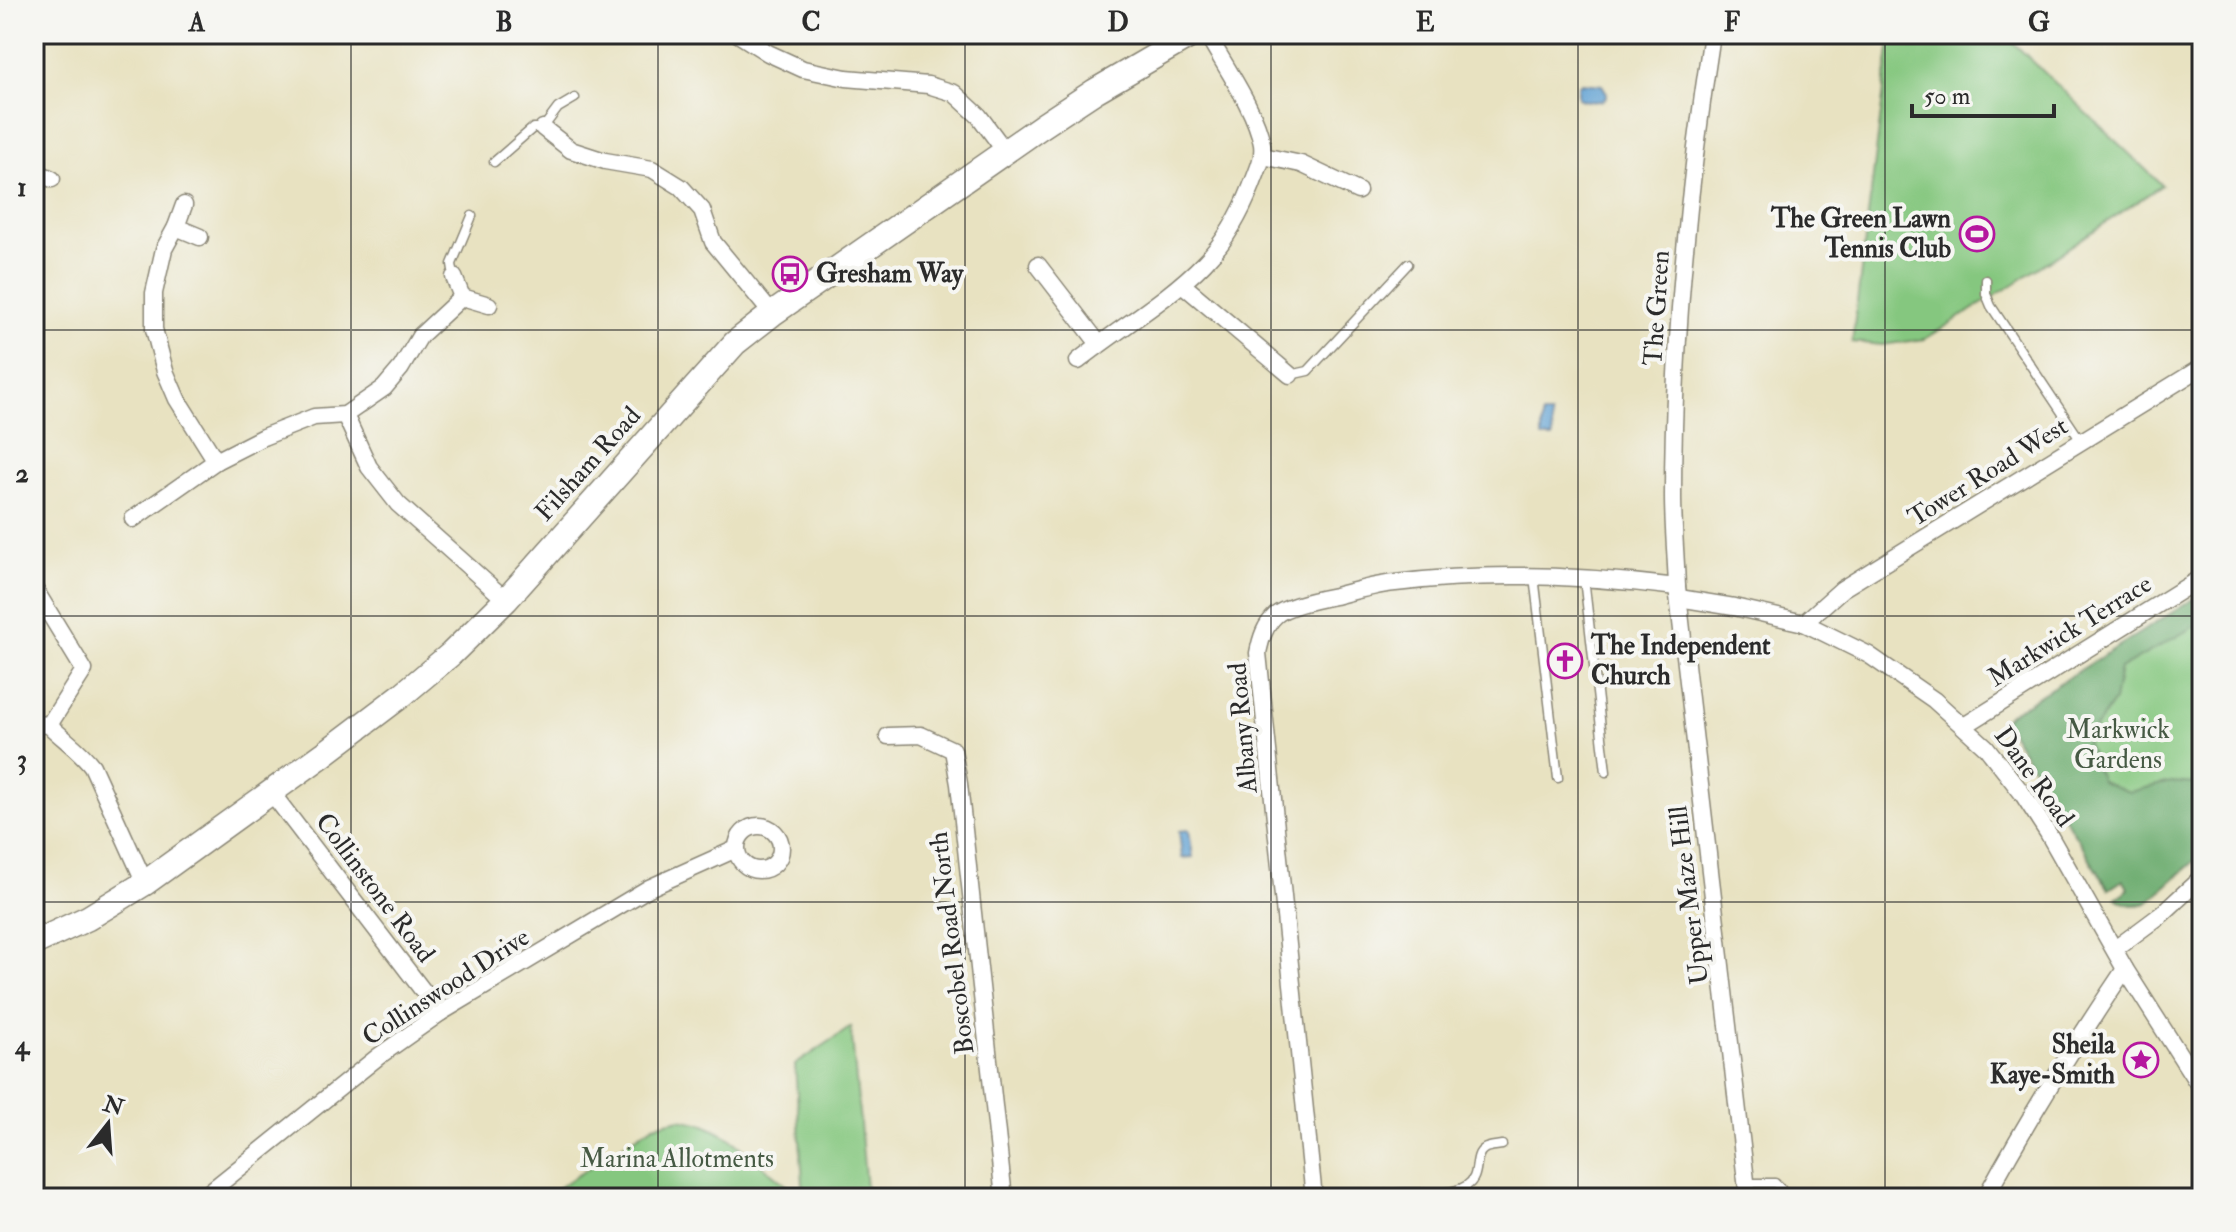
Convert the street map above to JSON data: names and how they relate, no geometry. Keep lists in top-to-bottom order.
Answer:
{
  "streets": {
    "street": [
      "The Green",
      "Filsham Road",
      "Tower Road West",
      "Markwick Terrace",
      "Albany Road",
      "Dane Road",
      "Collinstone Road",
      "Upper Maze Hill",
      "Boscobel Road North",
      "Collinswood Drive"
    ]
  },
  "crossings": [
    ["The Green", "Albany Road"],
    ["The Green", "Dane Road"],
    ["The Green", "Upper Maze Hill"],
    ["Filsham Road", "Collinstone Road"],
    ["Tower Road West", "Dane Road"],
    ["Markwick Terrace", "Dane Road"],
    ["Albany Road", "Dane Road"],
    ["Albany Road", "Upper Maze Hill"],
    ["Dane Road", "Upper Maze Hill"],
    ["Collinstone Road", "Collinswood Drive"]
  ],
  "parks": ["Markwick Gardens", "Marina Allotments"],
  "places": {
    "sports": ["The Green Lawn Tennis Club"],
    "bus stop": ["Gresham Way"],
    "church": ["The Independent Church"],
    "place": ["Sheila Kaye-Smith"]
  },
  "scale_bar": "50 m",
  "north": "top",
  "grid": {
    "columns": [
      "A",
      "B",
      "C",
      "D",
      "E",
      "F",
      "G"
    ],
    "rows": [
      "1",
      "2",
      "3",
      "4"
    ]
  }
}
